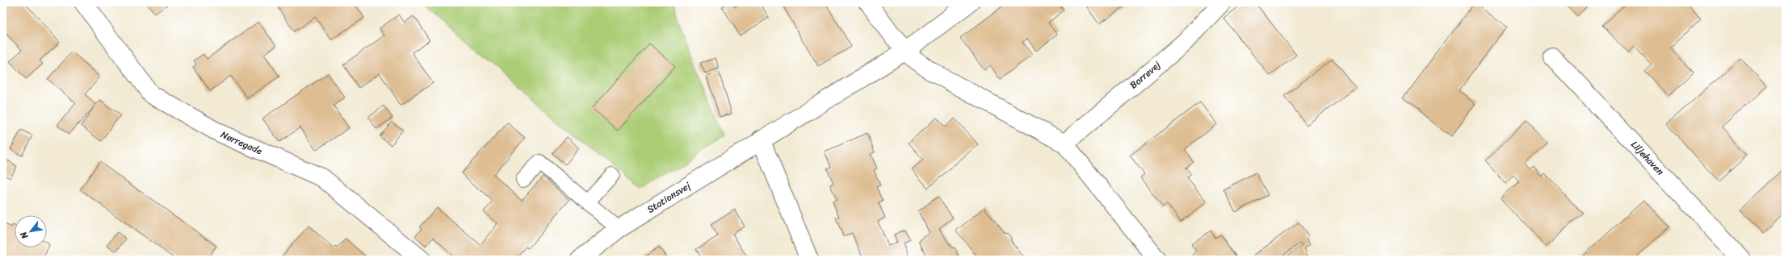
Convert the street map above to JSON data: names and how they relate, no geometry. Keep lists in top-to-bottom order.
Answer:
{
  "streets": {
    "street": [
      "Borrevej",
      "Nørregade",
      "Liljehaven",
      "Stationsvej"
    ]
  },
  "north": "bottom left"
}
